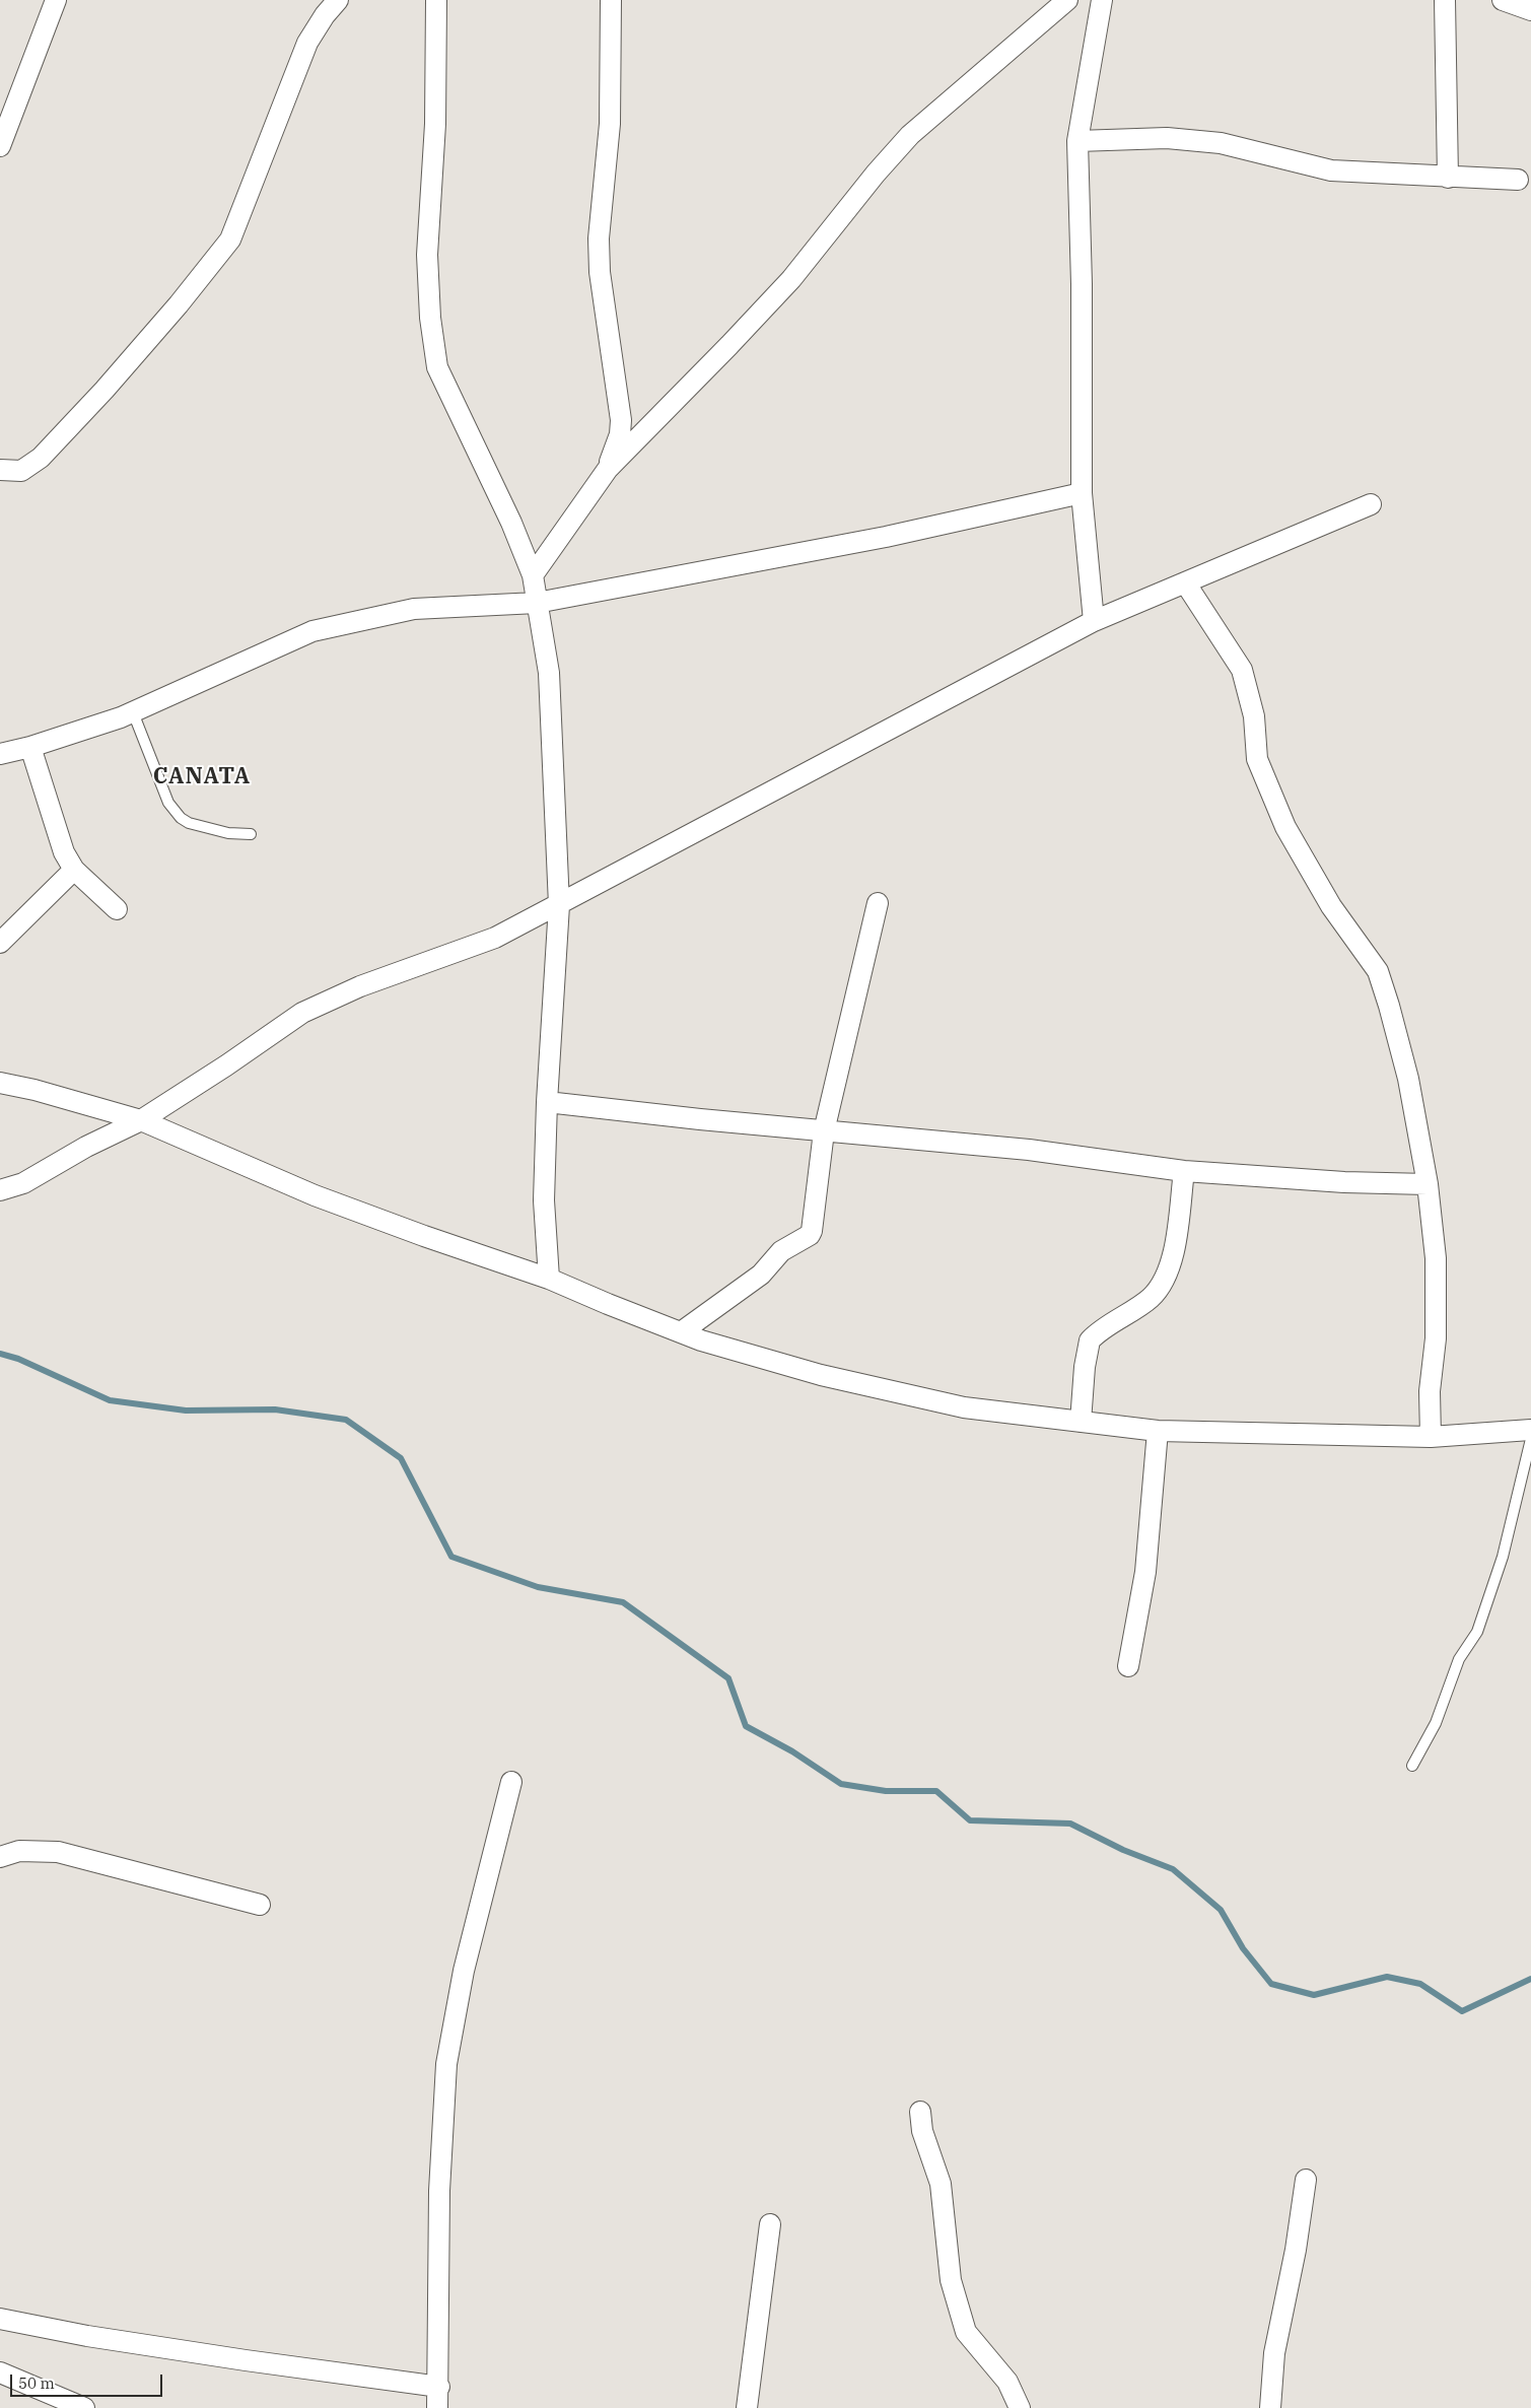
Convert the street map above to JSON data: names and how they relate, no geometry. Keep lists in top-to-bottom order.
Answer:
{
  "districts": ["CANATA"],
  "scale_bar": "50 m"
}
